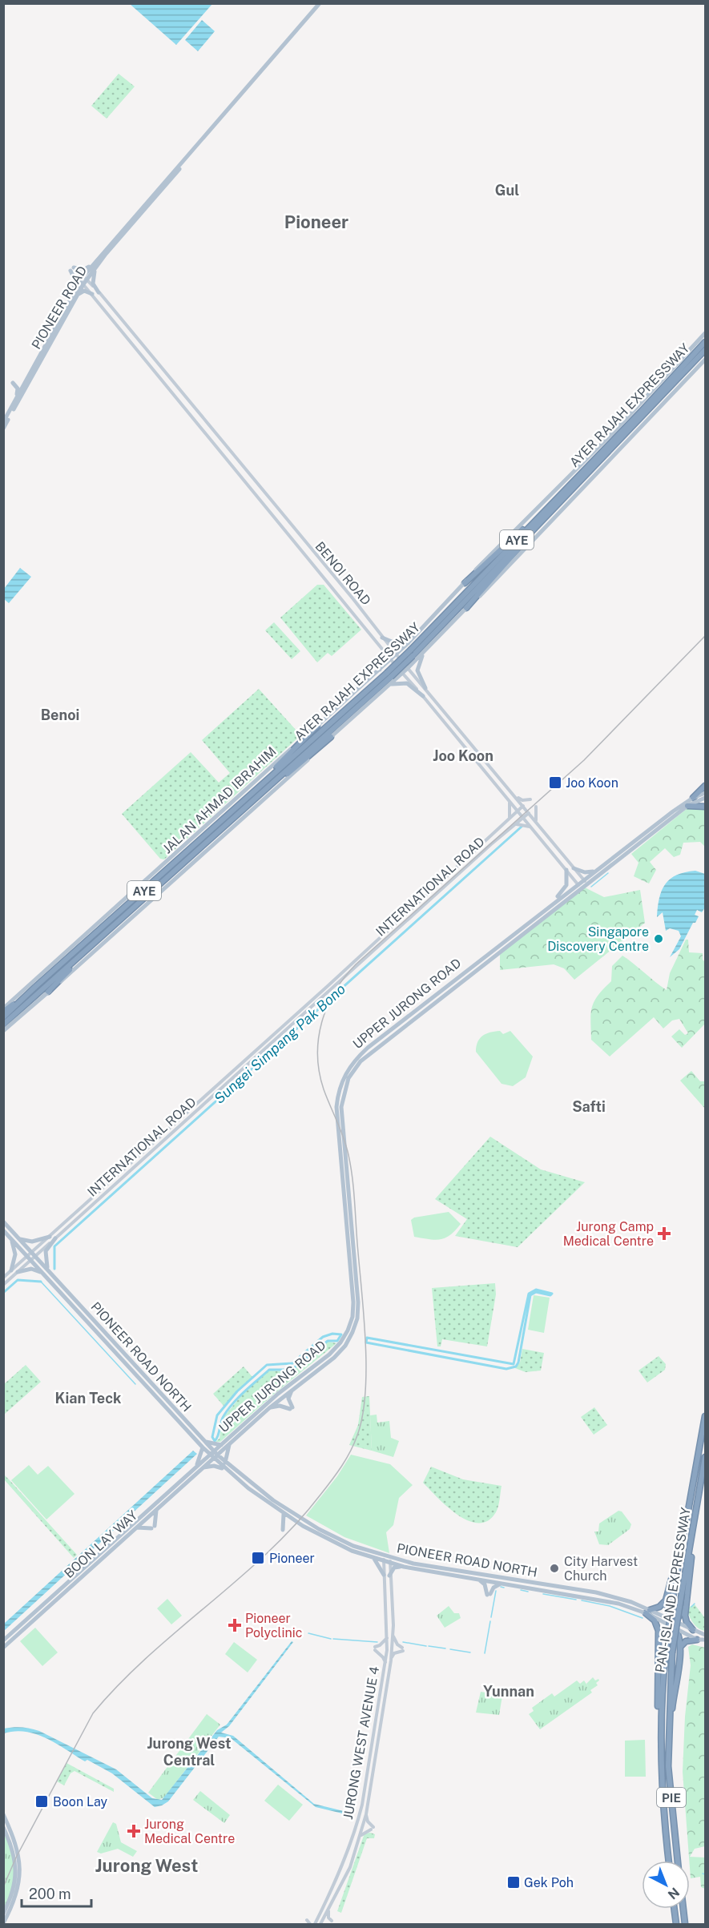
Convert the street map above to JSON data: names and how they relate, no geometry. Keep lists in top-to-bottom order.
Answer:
{
  "streets": {
    "highway": [
      "AYER RAJAH EXPRESSWAY",
      "AYE",
      "PAN-ISLAND EXPRESSWAY",
      "PIE"
    ],
    "main road": [
      "PIONEER ROAD",
      "BENOI ROAD",
      "JALAN AHMAD IBRAHIM",
      "INTERNATIONAL ROAD",
      "UPPER JURONG ROAD",
      "PIONEER ROAD NORTH",
      "BOON LAY WAY",
      "JURONG WEST AVENUE 4"
    ]
  },
  "crossings": [
    ["PIONEER ROAD", "BENOI ROAD"],
    ["AYER RAJAH EXPRESSWAY", "JALAN AHMAD IBRAHIM"],
    ["BENOI ROAD", "JALAN AHMAD IBRAHIM"],
    ["BENOI ROAD", "INTERNATIONAL ROAD"],
    ["BENOI ROAD", "UPPER JURONG ROAD"],
    ["INTERNATIONAL ROAD", "PIONEER ROAD NORTH"],
    ["UPPER JURONG ROAD", "PIONEER ROAD NORTH"],
    ["UPPER JURONG ROAD", "BOON LAY WAY"],
    ["PIONEER ROAD NORTH", "BOON LAY WAY"],
    ["PIONEER ROAD NORTH", "JURONG WEST AVENUE 4"]
  ],
  "districts": [
    "Gul",
    "Pioneer",
    "Benoi",
    "Joo Koon",
    "Safti",
    "Kian Teck",
    "Yunnan",
    "Jurong West Central",
    "Jurong West"
  ],
  "water": ["Sungei Simpang Pak Bono"],
  "places": {
    "transit": [
      "Joo Koon",
      "Pioneer",
      "Boon Lay",
      "Gek Poh"
    ],
    "other": ["Singapore Discovery Centre", "City Harvest Church"],
    "health": ["Jurong Camp Medical Centre", "Pioneer Polyclinic", "Jurong Medical Centre"]
  },
  "scale_bar": "200 m",
  "north": "bottom right"
}
